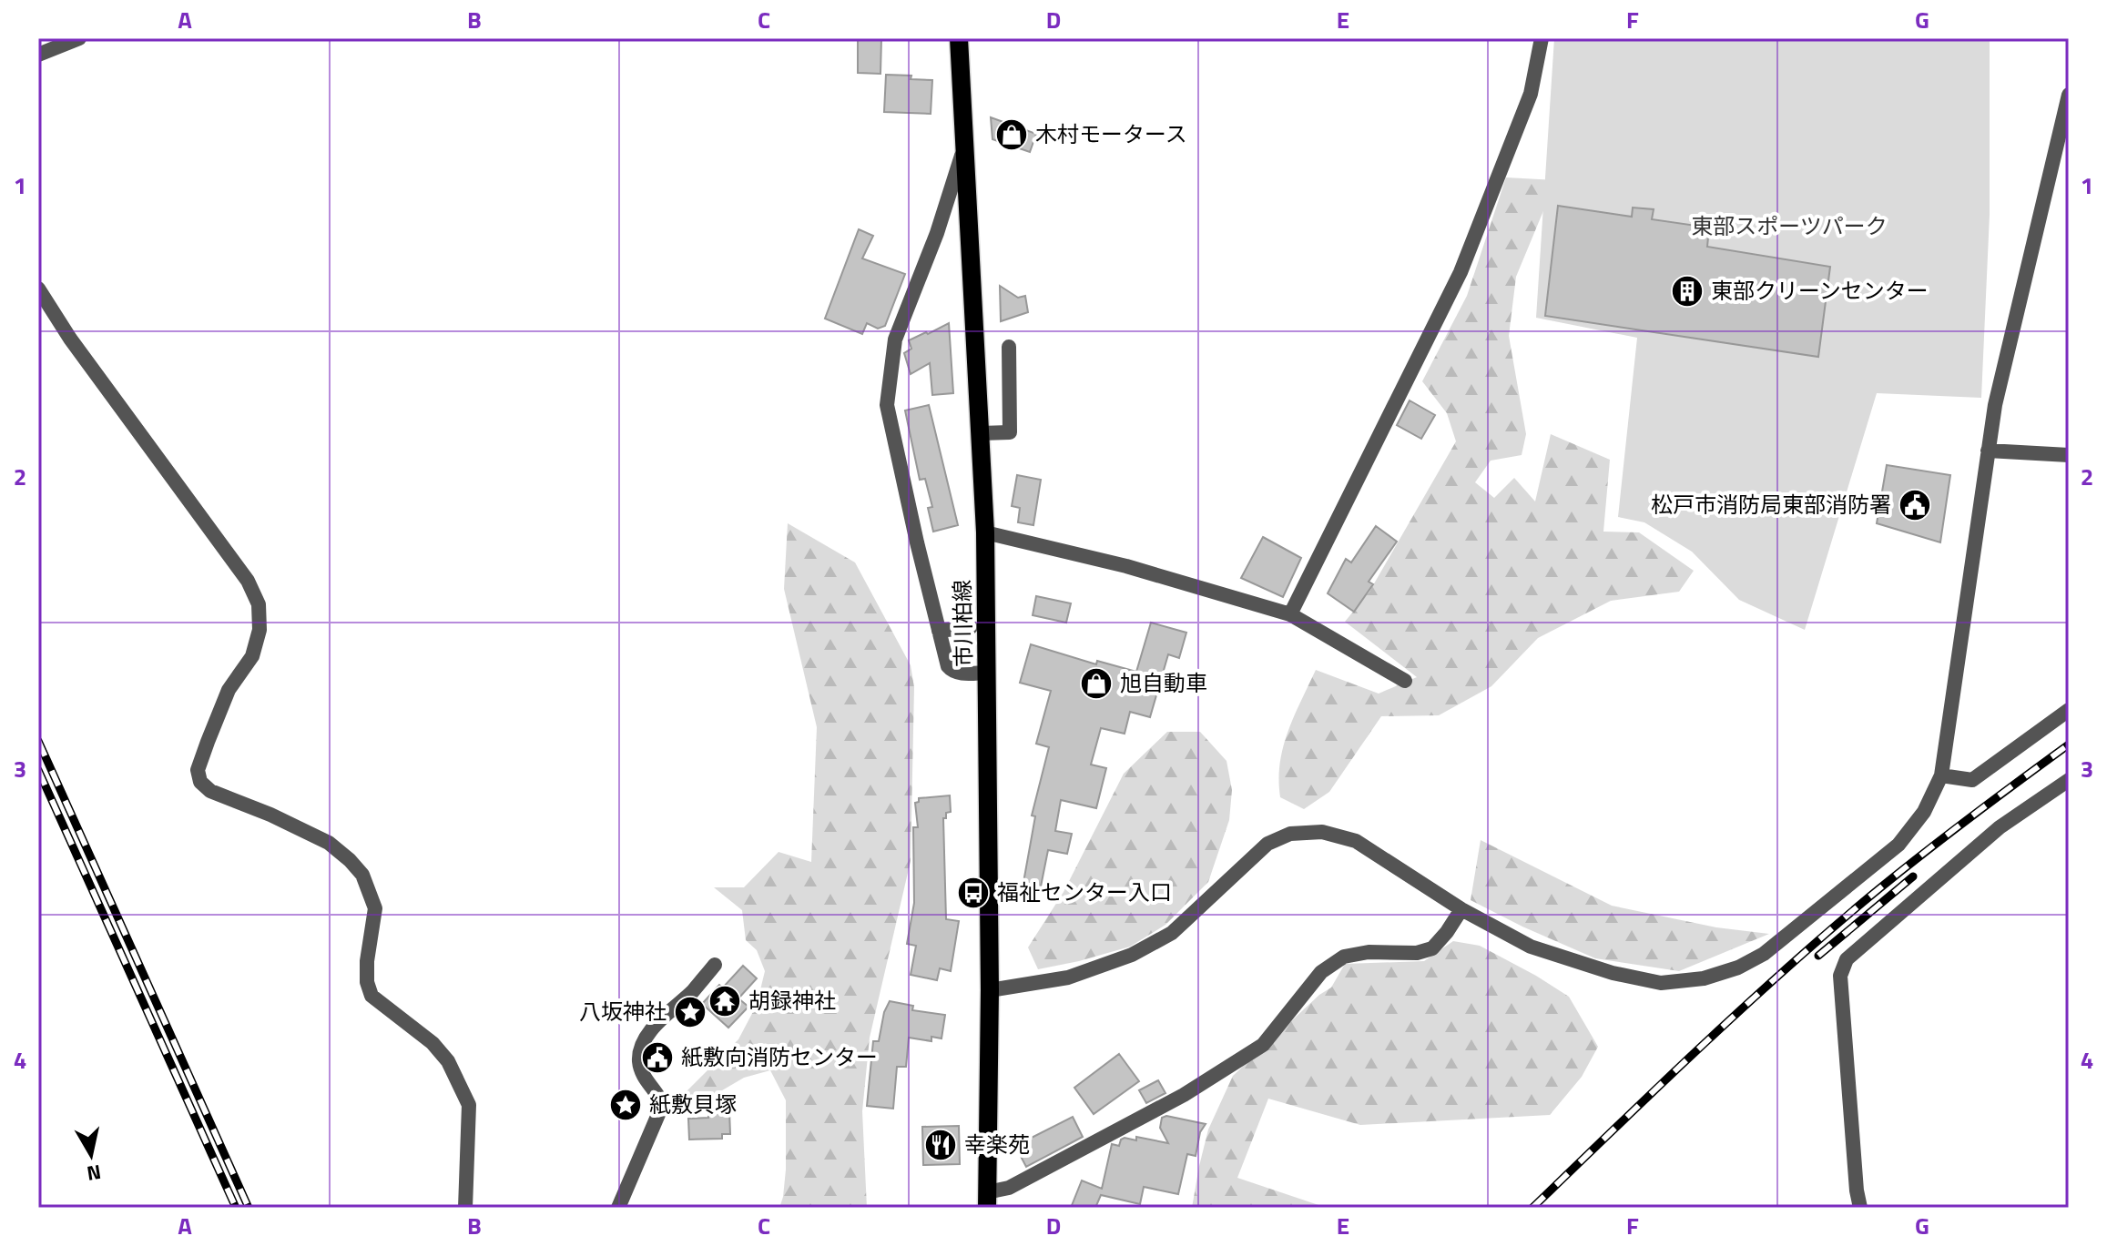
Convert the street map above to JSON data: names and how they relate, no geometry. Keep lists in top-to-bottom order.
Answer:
{
  "streets": {
    "main road": ["市川柏線"]
  },
  "parks": ["東部スポーツパーク"],
  "places": {
    "shop": ["木村モータース", "旭自動車"],
    "building": ["東部クリーンセンター"],
    "public building": ["松戸市消防局東部消防署", "紙敷向消防センター"],
    "bus stop": ["福祉センター入口"],
    "temple": ["胡録神社"],
    "place": ["八坂神社", "紙敷貝塚"],
    "restaurant": ["幸楽苑"]
  },
  "north": "bottom",
  "grid": {
    "columns": [
      "A",
      "B",
      "C",
      "D",
      "E",
      "F",
      "G"
    ],
    "rows": [
      "1",
      "2",
      "3",
      "4"
    ]
  }
}
